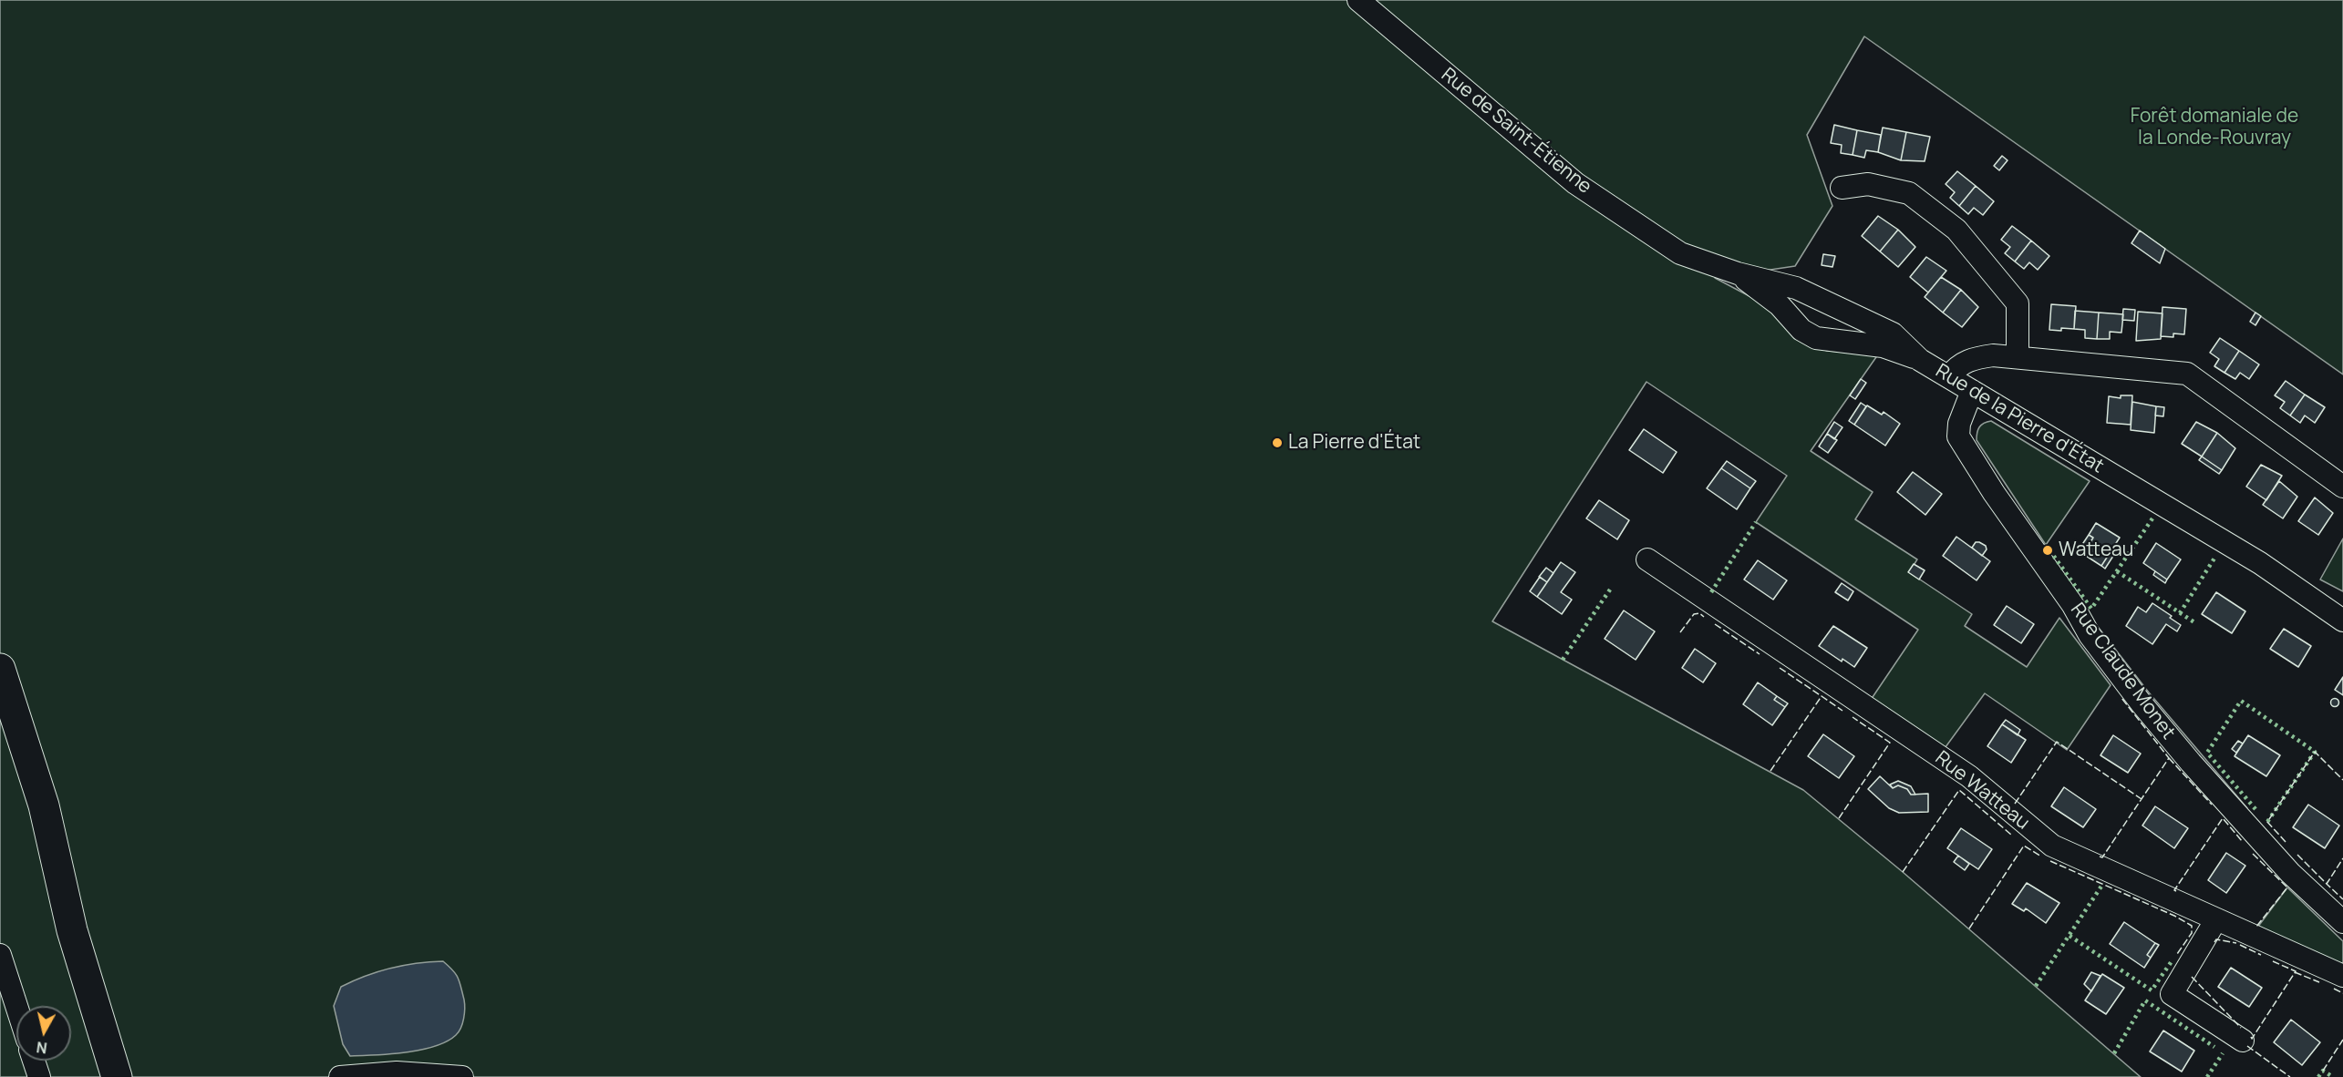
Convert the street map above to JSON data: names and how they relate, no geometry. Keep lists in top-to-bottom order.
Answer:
{
  "streets": {
    "street": [
      "Rue de Saint-Étienne",
      "Rue de la Pierre d'État",
      "Rue Claude Monet",
      "Rue Watteau"
    ]
  },
  "crossings": [
    ["Rue de Saint-Étienne", "Rue de la Pierre d'État"],
    ["Rue de la Pierre d'État", "Rue Claude Monet"]
  ],
  "parks": ["Forêt domaniale de la Londe-Rouvray"],
  "places": ["La Pierre d'État", "Watteau"],
  "north": "bottom"
}
